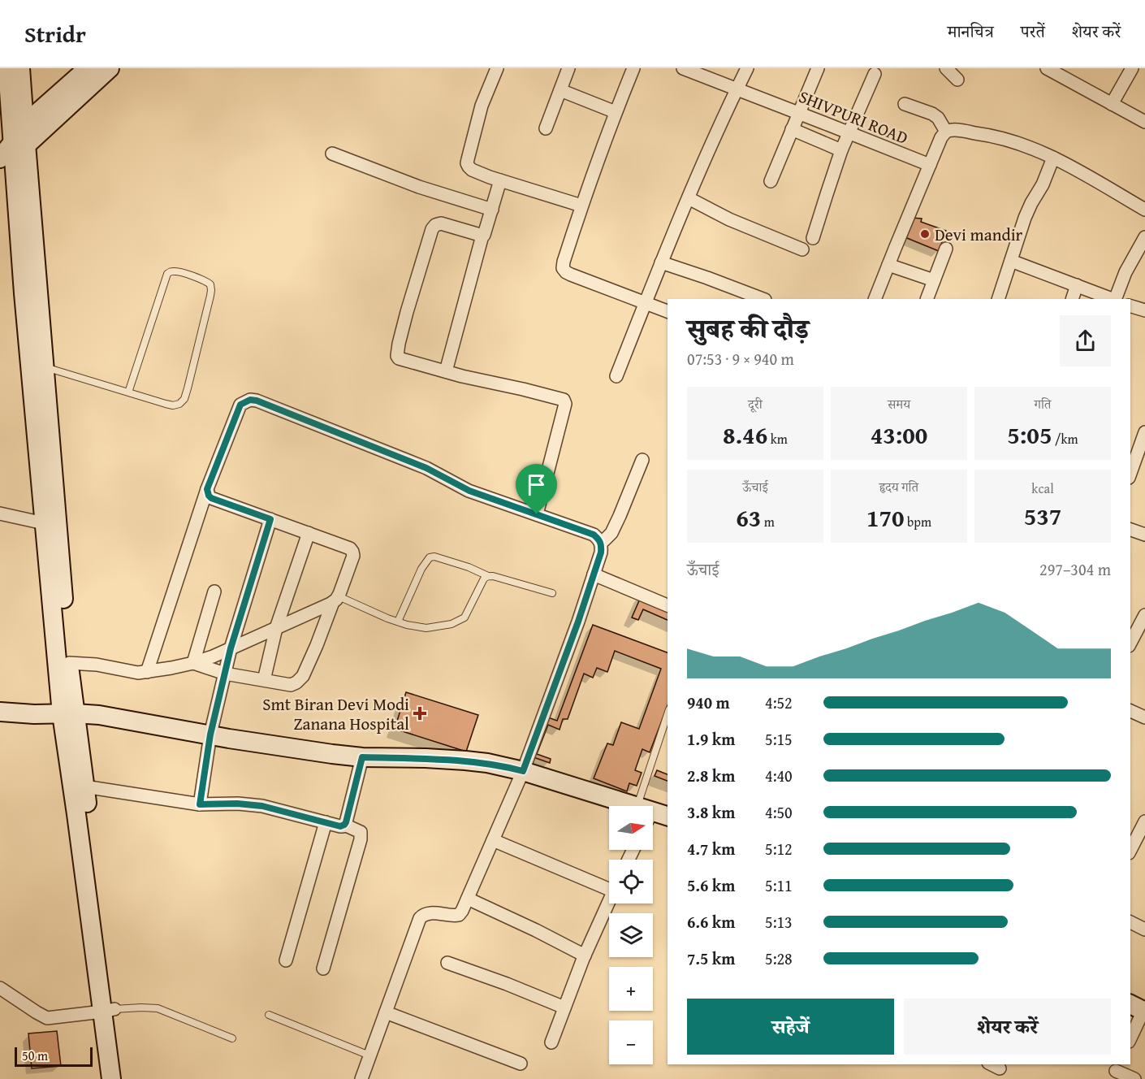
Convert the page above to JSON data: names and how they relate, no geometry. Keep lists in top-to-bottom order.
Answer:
{
  "streets": {
    "street": ["SHIVPURI ROAD"]
  },
  "places": {
    "other": ["Devi mandir"],
    "health": ["Smt Biran Devi Modi Zanana Hospital"]
  },
  "scale_bar": "50 m",
  "north": "right",
  "page": {
    "header": "Stridr",
    "nav": ["मानचित्र", "परतें", "शेयर करें"],
    "heading": ["सुबह की दौड़", "07:53 · 9 × 940 m"],
    "stats": [
      ["दूरी", "8.46 km"],
      ["समय", "43:00"],
      ["गति", "5:05 /km"],
      ["ऊँचाई", "63 m"],
      ["हृदय गति", "170 bpm"],
      ["kcal", "537"]
    ],
    "chart": ["ऊँचाई", "297–304 m"],
    "list": [
      {
        "name": "940 m",
        "note": "4:52"
      },
      {
        "name": "1.9 km",
        "note": "5:15"
      },
      {
        "name": "2.8 km",
        "note": "4:40"
      },
      {
        "name": "3.8 km",
        "note": "4:50"
      },
      {
        "name": "4.7 km",
        "note": "5:12"
      },
      {
        "name": "5.6 km",
        "note": "5:11"
      },
      {
        "name": "6.6 km",
        "note": "5:13"
      },
      {
        "name": "7.5 km",
        "note": "5:28"
      }
    ],
    "map_buttons": ["+", "−"],
    "buttons": ["सहेजें", "शेयर करें"],
    "scale": "50 m"
  }
}
